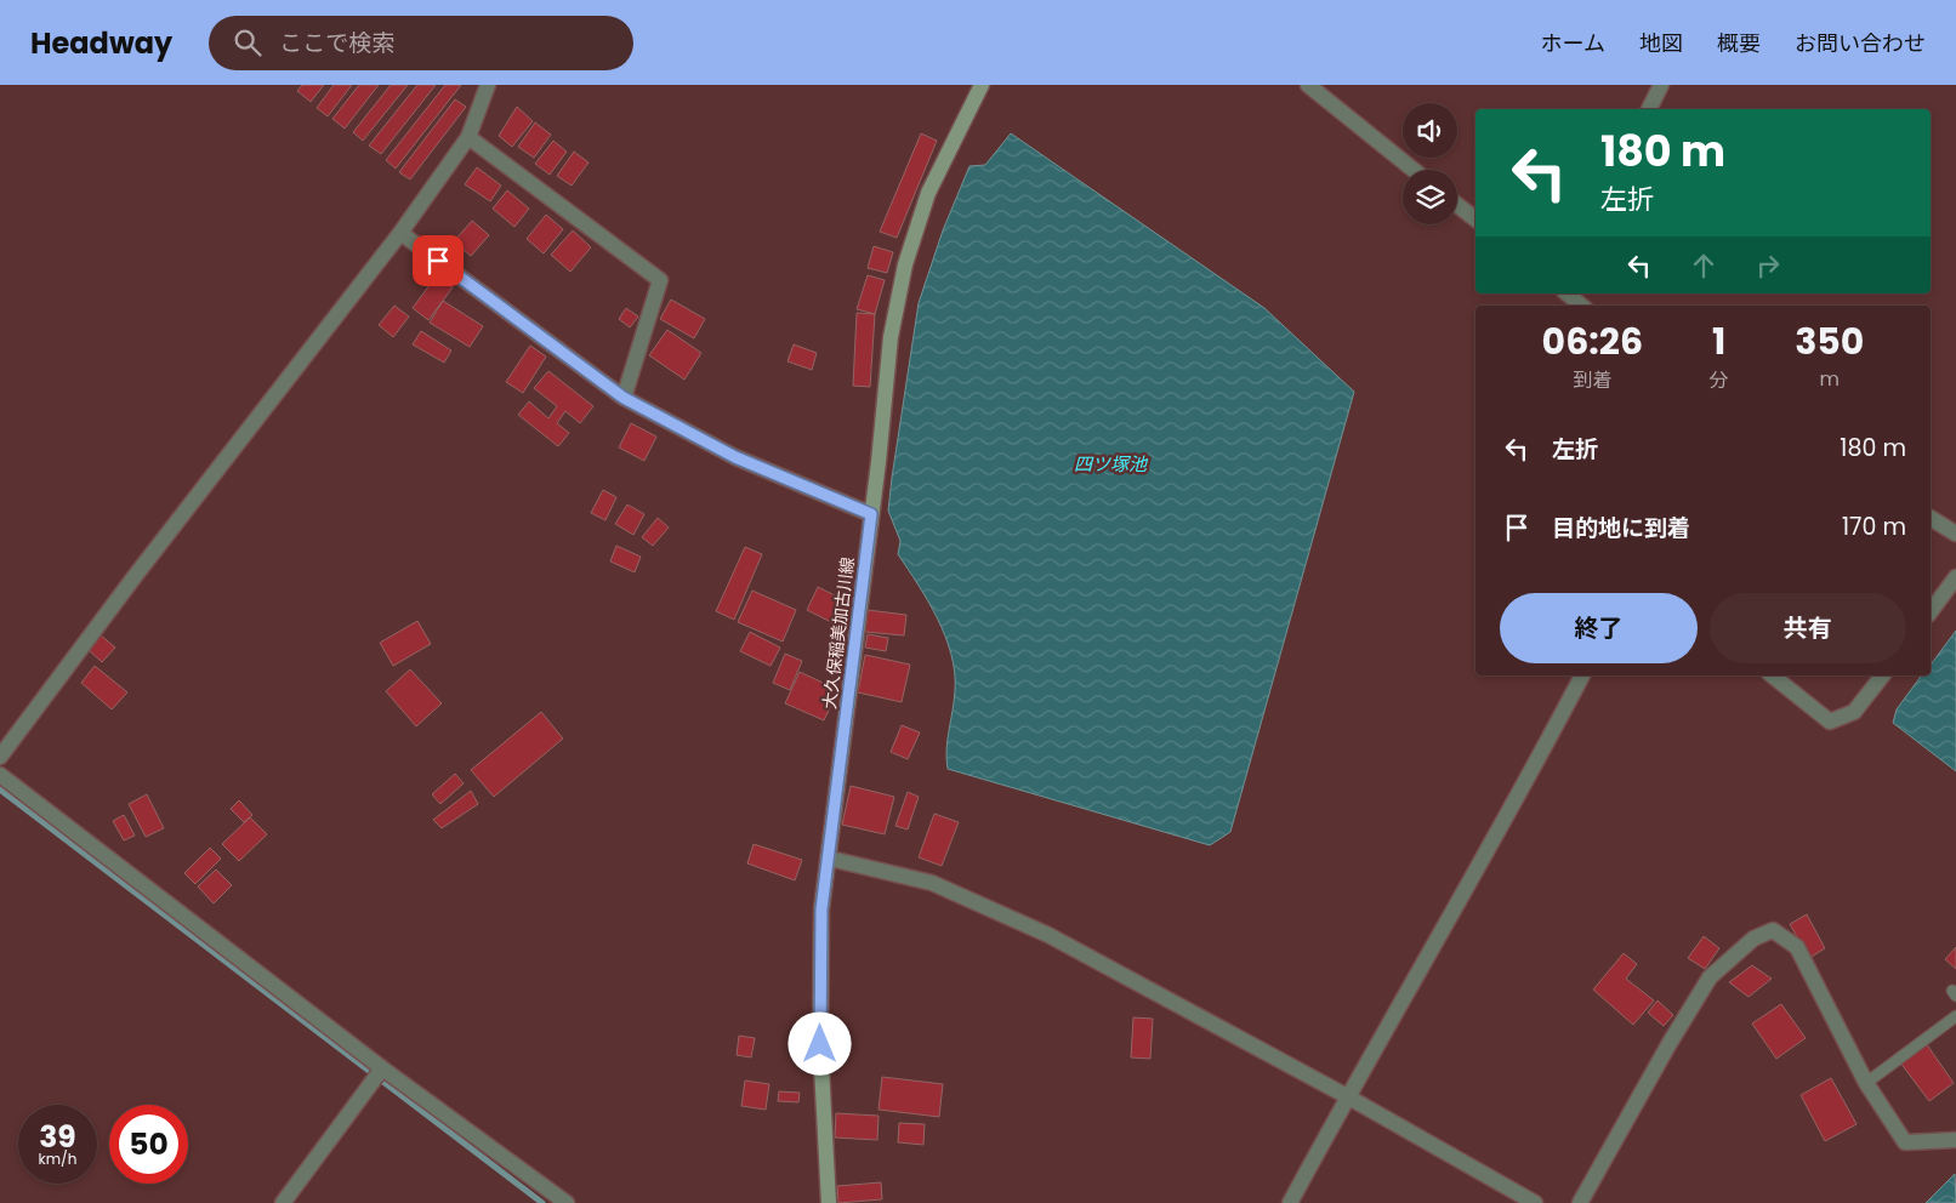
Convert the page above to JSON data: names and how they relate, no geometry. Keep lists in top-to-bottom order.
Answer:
{
  "streets": {
    "main road": ["大久保稲美加古川線"]
  },
  "water": ["四ツ塚池"],
  "page": {
    "header": "Headway",
    "search": "ここで検索",
    "nav": [
      "ホーム",
      "地図",
      "概要",
      "お問い合わせ"
    ],
    "turn": ["180 m", "左折"],
    "eta": [
      "06:26",
      "到着",
      "1",
      "分",
      "350",
      "m"
    ],
    "list": [
      {
        "name": "左折",
        "value": "180 m"
      },
      {
        "name": "目的地に到着",
        "value": "170 m"
      }
    ],
    "buttons": ["終了", "共有"],
    "speed": "39 km/h",
    "limit": "50"
  }
}
